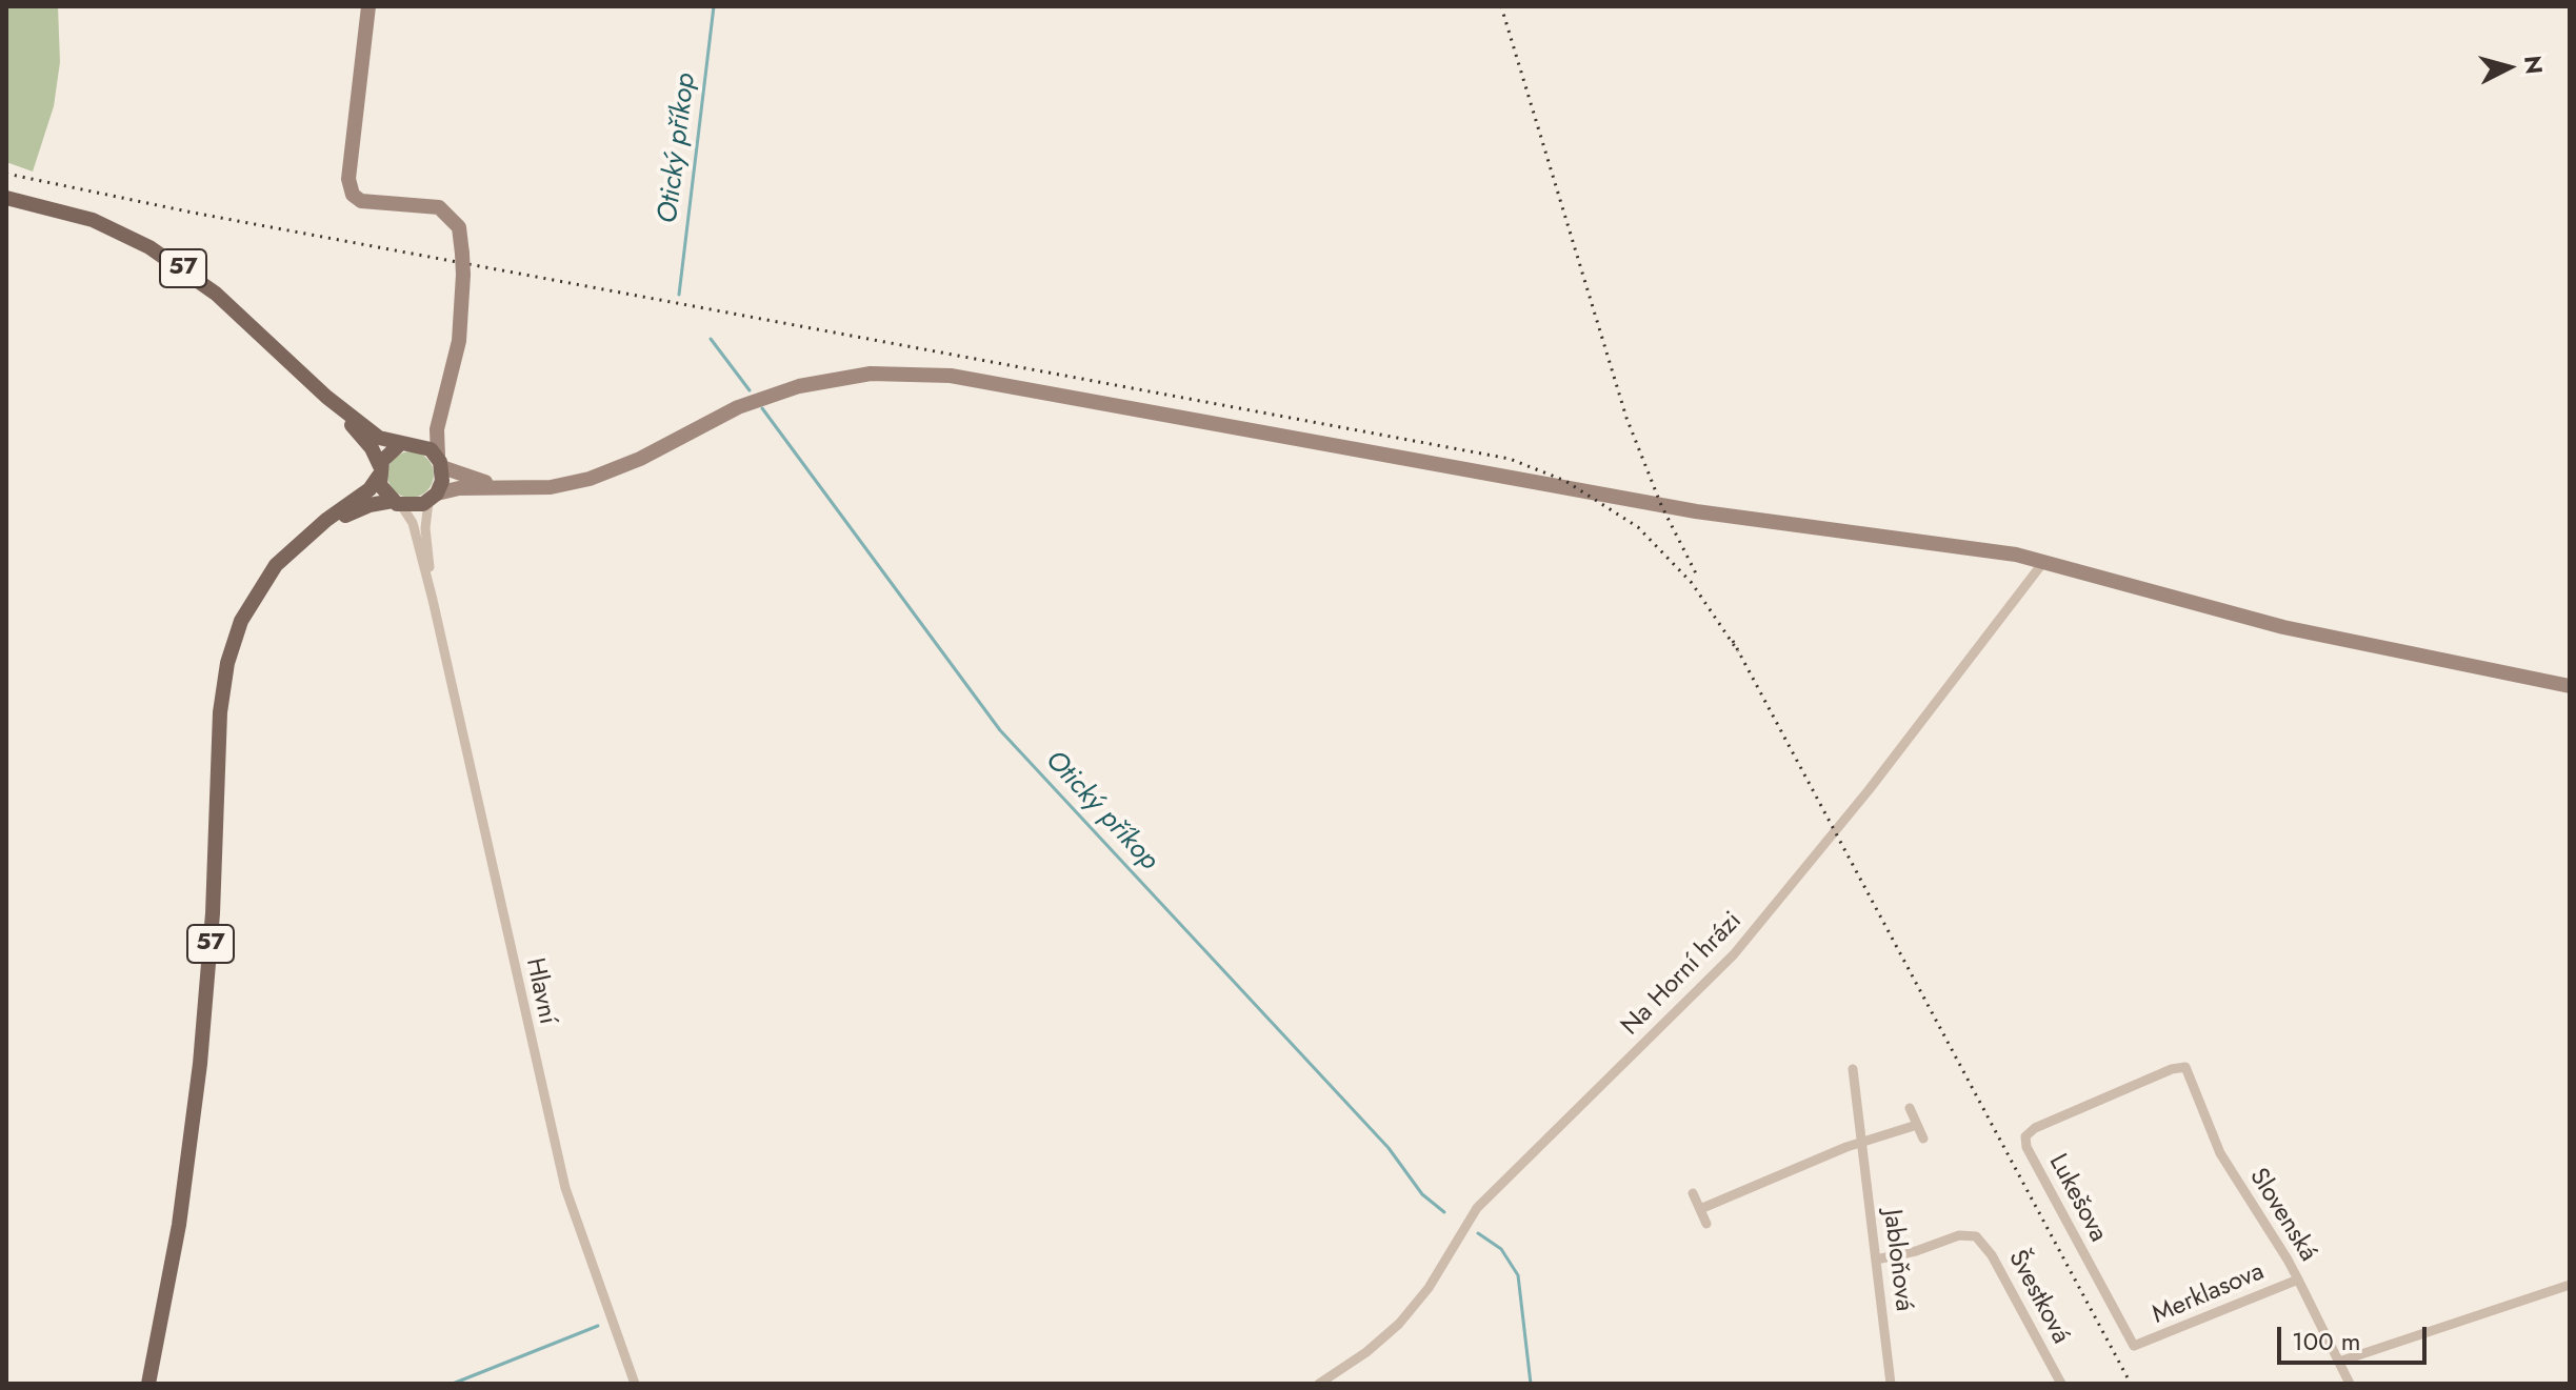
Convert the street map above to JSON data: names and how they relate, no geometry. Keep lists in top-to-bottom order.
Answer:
{
  "streets": {
    "main road": ["57"],
    "street": [
      "Na Horní hrázi",
      "Hlavní",
      "Lukešova",
      "Slovenská",
      "Jabloňová",
      "Merklasova",
      "Švestková"
    ]
  },
  "crossings": [
    ["57", "Hlavní"],
    ["Lukešova", "Slovenská"],
    ["Lukešova", "Merklasova"],
    ["Slovenská", "Merklasova"],
    ["Jabloňová", "Švestková"]
  ],
  "water": ["Otický příkop"],
  "scale_bar": "100 m",
  "north": "right"
}
